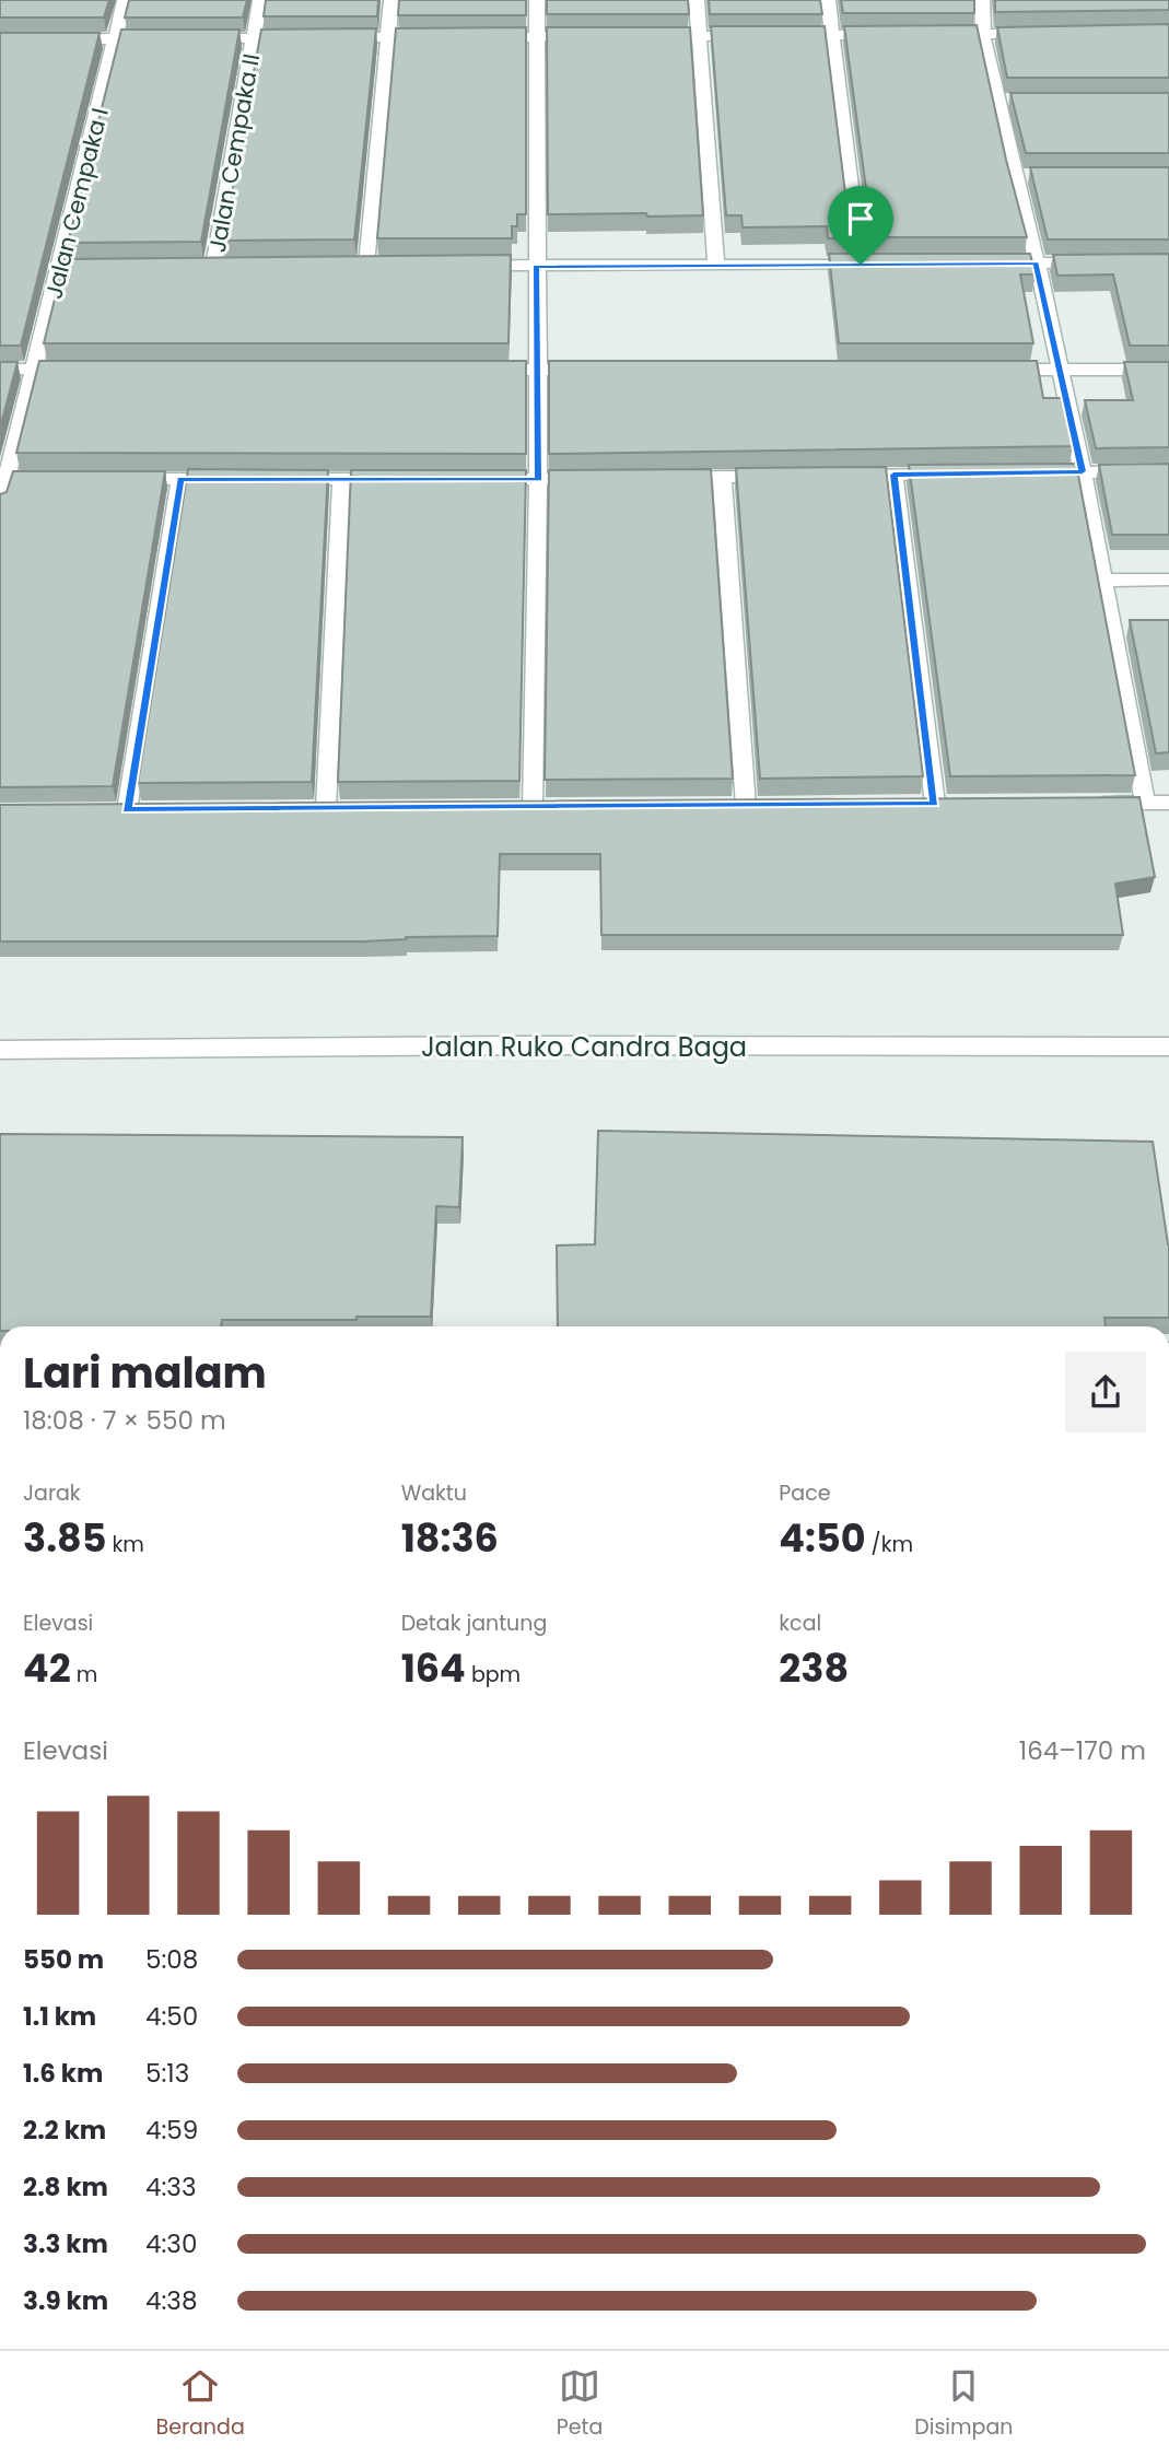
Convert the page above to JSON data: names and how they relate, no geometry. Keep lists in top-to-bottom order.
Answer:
{
  "streets": {
    "street": ["Jalan Cempaka II", "Jalan Cempaka I", "Jalan Ruko Candra Baga"]
  },
  "page": {
    "heading": ["Lari malam", "18:08 · 7 × 550 m"],
    "stats": [
      ["Jarak", "3.85 km"],
      ["Waktu", "18:36"],
      ["Pace", "4:50 /km"],
      ["Elevasi", "42 m"],
      ["Detak jantung", "164 bpm"],
      ["kcal", "238"]
    ],
    "chart": ["Elevasi", "164–170 m"],
    "list": [
      {
        "name": "550 m",
        "note": "5:08"
      },
      {
        "name": "1.1 km",
        "note": "4:50"
      },
      {
        "name": "1.6 km",
        "note": "5:13"
      },
      {
        "name": "2.2 km",
        "note": "4:59"
      },
      {
        "name": "2.8 km",
        "note": "4:33"
      },
      {
        "name": "3.3 km",
        "note": "4:30"
      },
      {
        "name": "3.9 km",
        "note": "4:38"
      }
    ],
    "tabs": ["Beranda", "Peta", "Disimpan"]
  }
}
